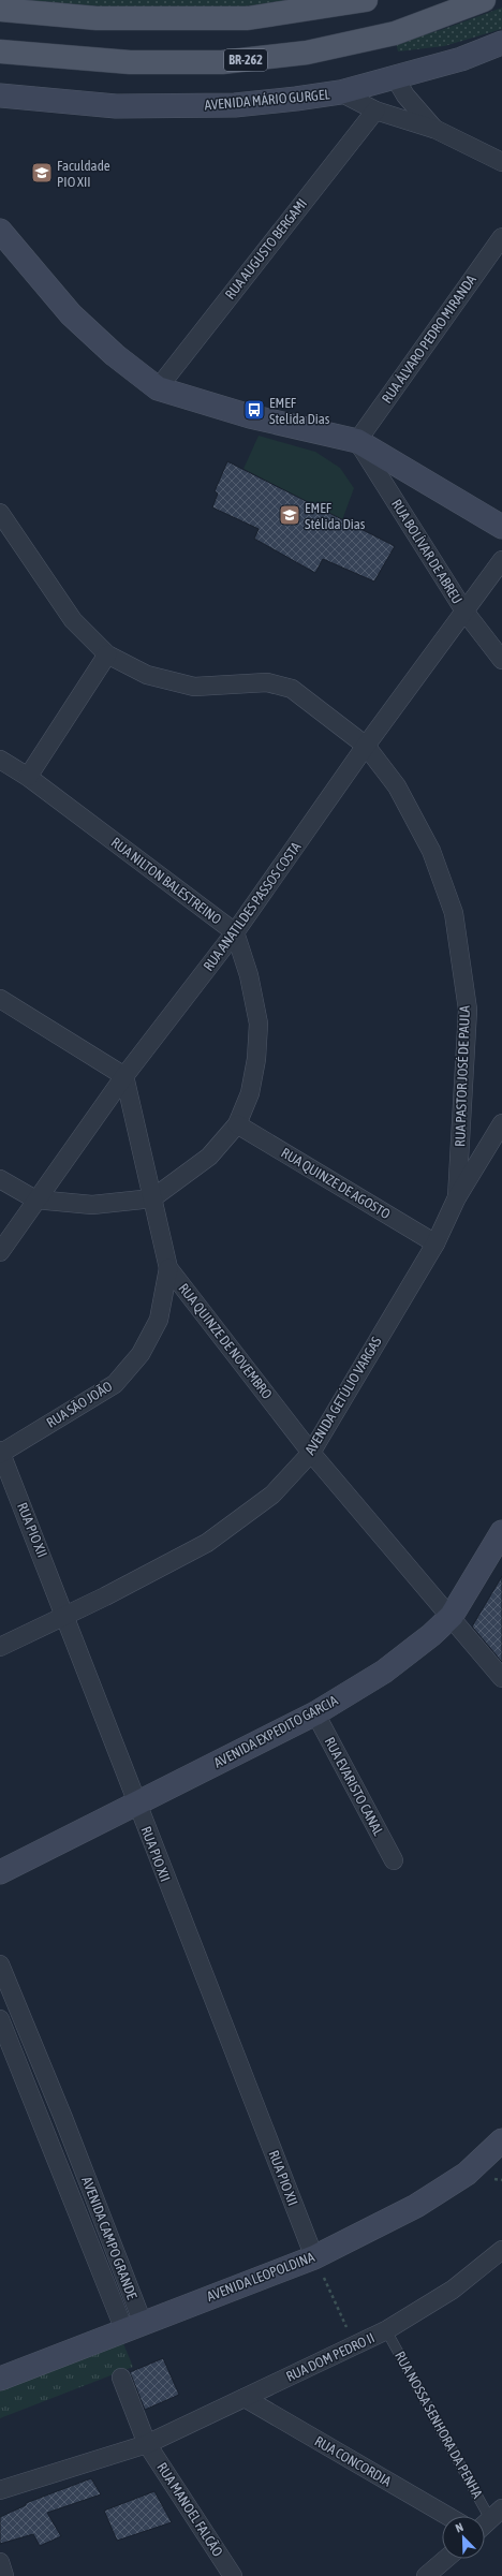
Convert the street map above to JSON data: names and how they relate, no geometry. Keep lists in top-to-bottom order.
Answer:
{
  "streets": {
    "main road": [
      "BR-262",
      "AVENIDA MÁRIO GURGEL",
      "AVENIDA EXPEDITO GARCIA",
      "AVENIDA LEOPOLDINA"
    ],
    "street": [
      "RUA AUGUSTO BERGAMI",
      "RUA ÁLVARO PEDRO MIRANDA",
      "RUA BOLÍVAR DE ABREU",
      "RUA NILTON BALESTREINO",
      "RUA ANATILDES PASSOS COSTA",
      "RUA PASTOR JOSÉ DE PAULA",
      "RUA QUINZE DE AGOSTO",
      "RUA QUINZE DE NOVEMBRO",
      "AVENIDA GETÚLIO VARGAS",
      "RUA SÃO JOÃO",
      "RUA PIO XII",
      "RUA EVARISTO CANAL",
      "AVENIDA CAMPO GRANDE",
      "RUA DOM PEDRO II",
      "RUA CONCORDIA",
      "RUA MANOEL FALCÃO"
    ],
    "lane": ["RUA NOSSA SENHORA DA PENHA"]
  },
  "crossings": [
    ["RUA ÁLVARO PEDRO MIRANDA", "RUA BOLÍVAR DE ABREU"],
    ["RUA BOLÍVAR DE ABREU", "RUA ANATILDES PASSOS COSTA"],
    ["RUA NILTON BALESTREINO", "RUA ANATILDES PASSOS COSTA"],
    ["RUA NILTON BALESTREINO", "RUA QUINZE DE AGOSTO"],
    ["RUA NILTON BALESTREINO", "RUA QUINZE DE NOVEMBRO"],
    ["RUA ANATILDES PASSOS COSTA", "RUA PASTOR JOSÉ DE PAULA"],
    ["RUA ANATILDES PASSOS COSTA", "RUA QUINZE DE NOVEMBRO"],
    ["RUA PASTOR JOSÉ DE PAULA", "AVENIDA GETÚLIO VARGAS"],
    ["RUA QUINZE DE AGOSTO", "AVENIDA GETÚLIO VARGAS"],
    ["RUA QUINZE DE NOVEMBRO", "AVENIDA GETÚLIO VARGAS"],
    ["RUA QUINZE DE NOVEMBRO", "RUA SÃO JOÃO"],
    ["RUA QUINZE DE NOVEMBRO", "AVENIDA EXPEDITO GARCIA"],
    ["AVENIDA GETÚLIO VARGAS", "RUA PIO XII"],
    ["RUA SÃO JOÃO", "RUA PIO XII"],
    ["RUA PIO XII", "AVENIDA EXPEDITO GARCIA"],
    ["RUA PIO XII", "AVENIDA LEOPOLDINA"],
    ["AVENIDA EXPEDITO GARCIA", "RUA EVARISTO CANAL"],
    ["AVENIDA CAMPO GRANDE", "AVENIDA LEOPOLDINA"],
    ["RUA DOM PEDRO II", "RUA NOSSA SENHORA DA PENHA"],
    ["RUA DOM PEDRO II", "RUA CONCORDIA"],
    ["RUA DOM PEDRO II", "RUA MANOEL FALCÃO"]
  ],
  "places": {
    "school or university": ["Faculdade PIO XII", "EMEF Stélida Dias"],
    "bus stop": ["EMEF Stelida Dias"]
  },
  "north": "top left"
}
